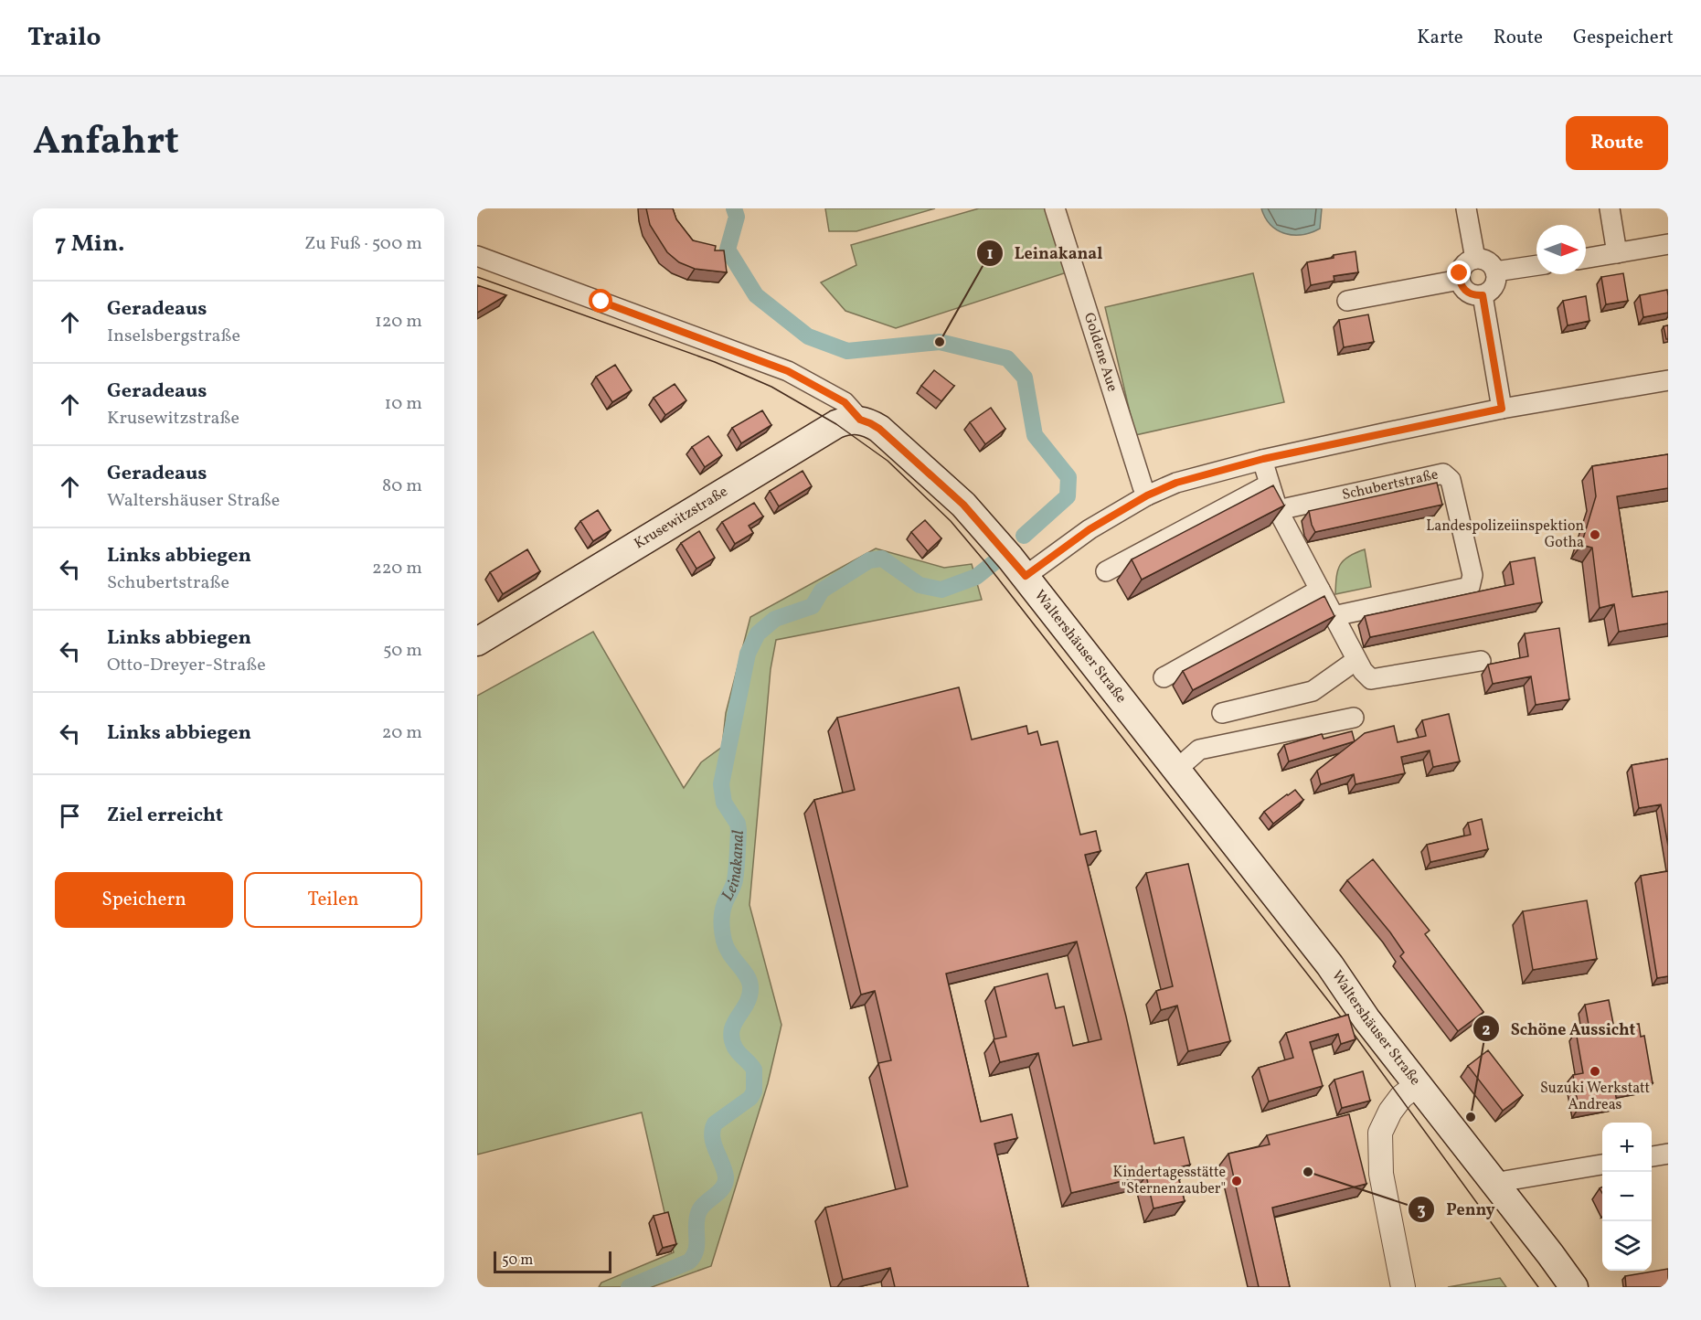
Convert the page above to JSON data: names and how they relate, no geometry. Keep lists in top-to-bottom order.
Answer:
{
  "streets": {
    "main road": ["Krusewitzstraße", "Waltershäuser Straße"],
    "street": ["Goldene Aue", "Schubertstraße"]
  },
  "crossings": [
    ["Krusewitzstraße", "Waltershäuser Straße"]
  ],
  "water": ["Leinakanal"],
  "places": [
    "Leinakanal",
    "Landespolizeiinspektion Gotha",
    "Suzuki Werkstatt Andreas",
    "Schöne Aussicht",
    "Penny",
    "Kindertagesstätte \"Sternenzauber\""
  ],
  "scale_bar": "50 m",
  "north": "right",
  "page": {
    "header": "Trailo",
    "nav": ["Karte", "Route", "Gespeichert"],
    "title": "Anfahrt",
    "buttons": [
      "Route",
      ["Speichern", "Teilen"]
    ],
    "heading": ["7 Min.", "Zu Fuß · 500 m"],
    "list": [
      ["Geradeaus", "Inselsbergstraße", "120 m"],
      ["Geradeaus", "Krusewitzstraße", "10 m"],
      ["Geradeaus", "Waltershäuser Straße", "80 m"],
      ["Links abbiegen", "Schubertstraße", "220 m"],
      ["Links abbiegen", "Otto-Dreyer-Straße", "50 m"],
      ["Links abbiegen", "20 m"],
      "Ziel erreicht"
    ],
    "map_buttons": ["+", "−"],
    "scale": "50 m"
  }
}
